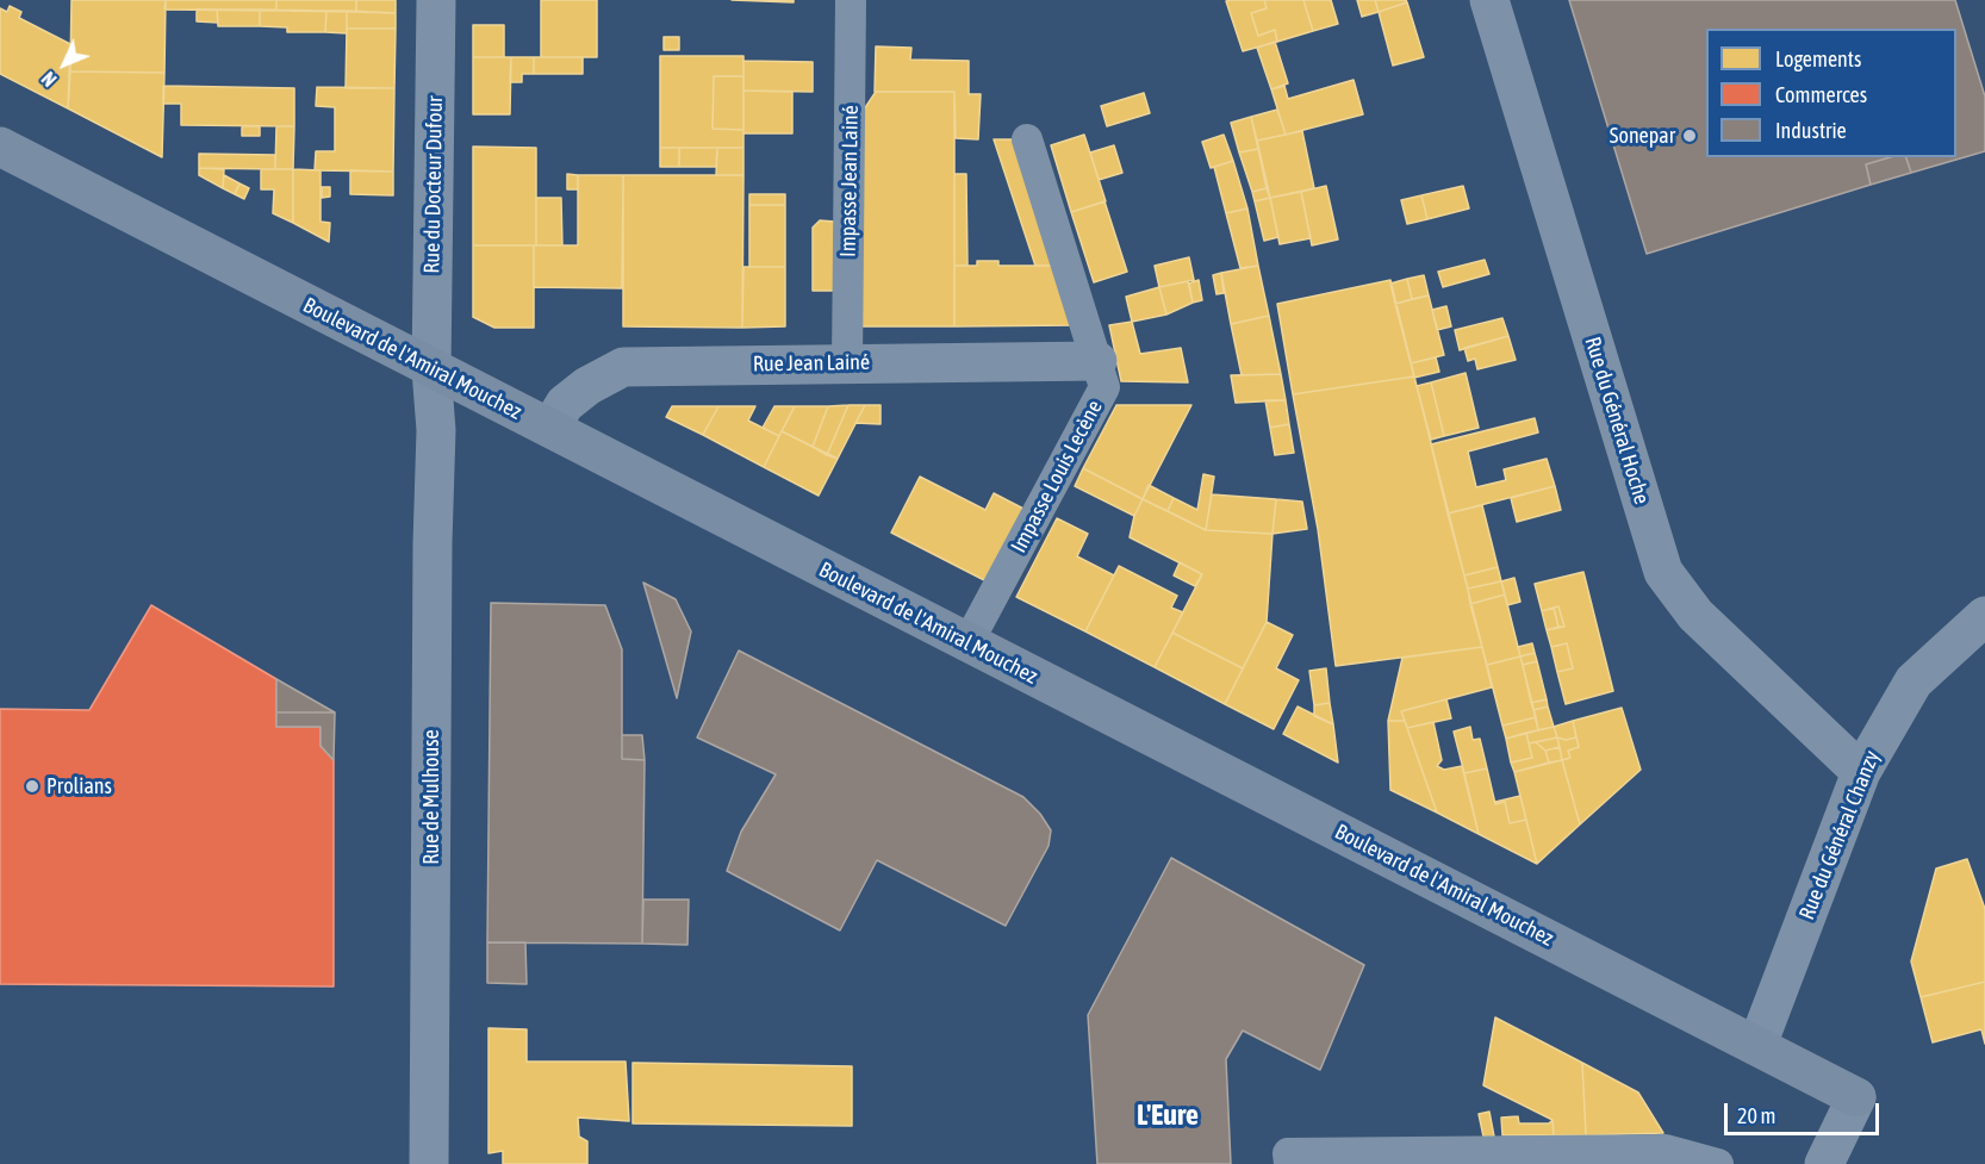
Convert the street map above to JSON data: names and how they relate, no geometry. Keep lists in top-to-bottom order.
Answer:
{
  "streets": {
    "main road": ["Boulevard de l'Amiral Mouchez"],
    "street": [
      "Rue du Docteur Dufour",
      "Rue Jean Lainé",
      "Rue du Général Hoche",
      "Rue de Mulhouse",
      "Rue du Général Chanzy"
    ],
    "lane": ["Impasse Jean Lainé", "Impasse Louis Lecène"]
  },
  "crossings": [
    ["Impasse Jean Lainé", "Rue Jean Lainé"],
    ["Rue du Docteur Dufour", "Boulevard de l'Amiral Mouchez"],
    ["Rue du Docteur Dufour", "Rue de Mulhouse"],
    ["Boulevard de l'Amiral Mouchez", "Rue Jean Lainé"],
    ["Boulevard de l'Amiral Mouchez", "Impasse Louis Lecène"],
    ["Boulevard de l'Amiral Mouchez", "Rue de Mulhouse"],
    ["Boulevard de l'Amiral Mouchez", "Rue du Général Chanzy"],
    ["Rue Jean Lainé", "Impasse Louis Lecène"],
    ["Rue du Général Hoche", "Rue du Général Chanzy"]
  ],
  "districts": ["L'Eure"],
  "places": ["Sonepar", "Prolians"],
  "legend": ["Logements", "Commerces", "Industrie"],
  "scale_bar": "20 m",
  "north": "bottom left"
}
